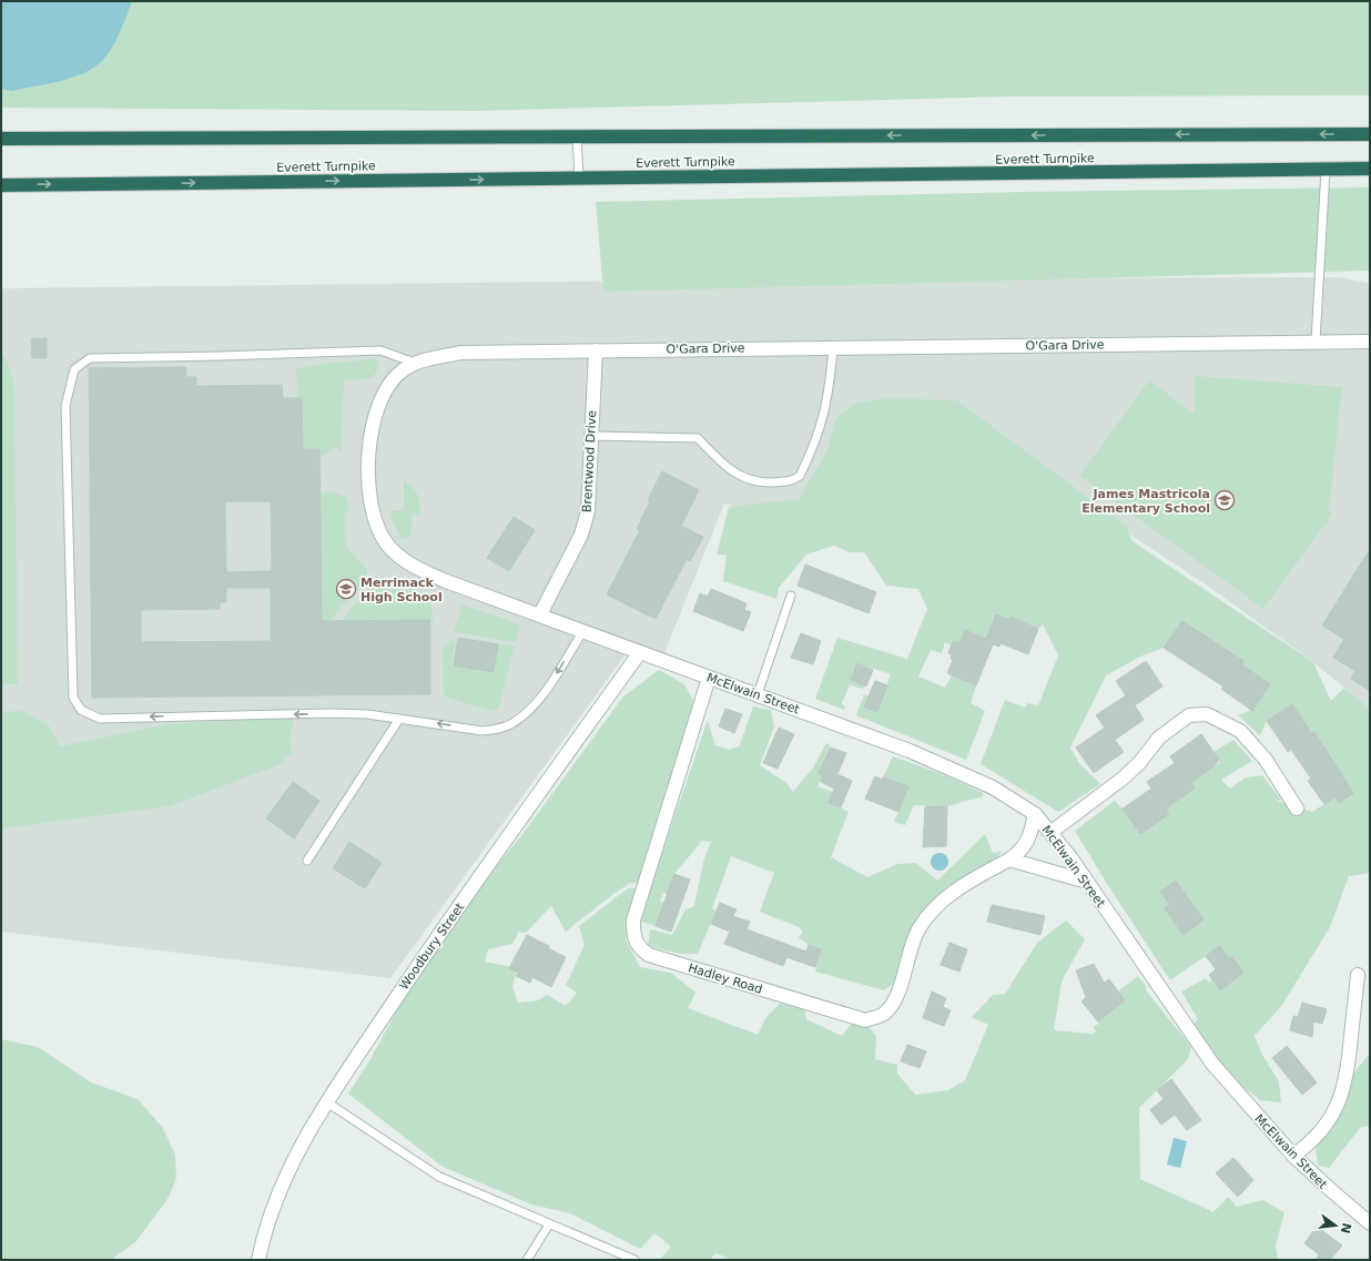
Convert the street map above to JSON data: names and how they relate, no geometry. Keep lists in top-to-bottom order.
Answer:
{
  "streets": {
    "highway": ["Everett Turnpike"],
    "street": [
      "O'Gara Drive",
      "Brentwood Drive",
      "McElwain Street",
      "Woodbury Street",
      "Hadley Road"
    ]
  },
  "crossings": [
    ["O'Gara Drive", "Brentwood Drive"],
    ["O'Gara Drive", "McElwain Street"],
    ["Brentwood Drive", "McElwain Street"],
    ["McElwain Street", "Woodbury Street"],
    ["McElwain Street", "Hadley Road"]
  ],
  "places": {
    "school or university": ["James Mastricola Elementary School", "Merrimack High School"]
  },
  "north": "right"
}
